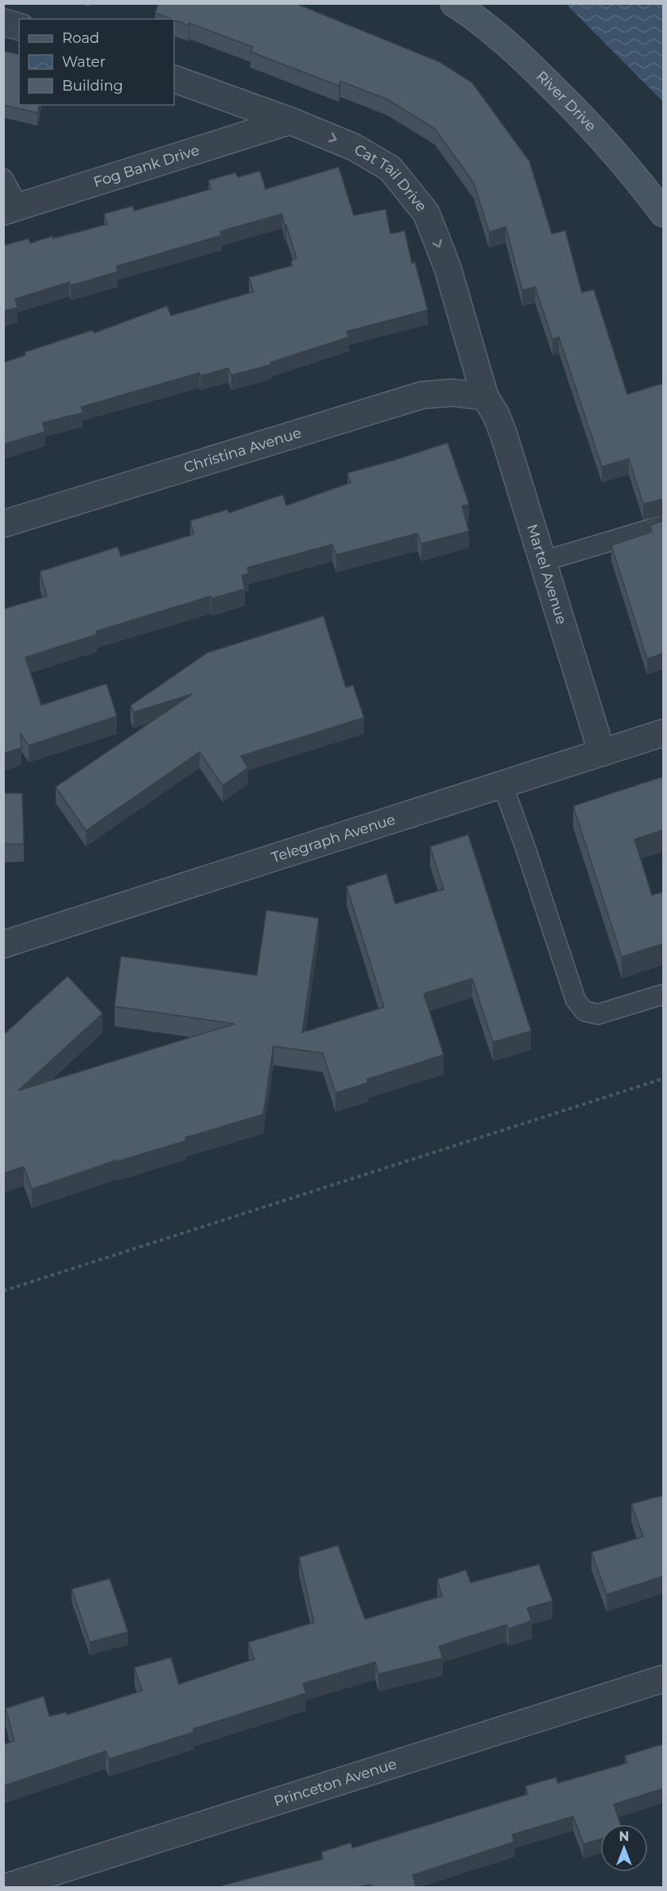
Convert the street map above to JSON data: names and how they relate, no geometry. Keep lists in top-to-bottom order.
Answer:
{
  "streets": {
    "street": [
      "River Drive",
      "Fog Bank Drive",
      "Cat Tail Drive",
      "Christina Avenue",
      "Martel Avenue",
      "Telegraph Avenue",
      "Princeton Avenue"
    ]
  },
  "crossings": [
    ["Fog Bank Drive", "Cat Tail Drive"],
    ["Cat Tail Drive", "Christina Avenue"],
    ["Cat Tail Drive", "Martel Avenue"],
    ["Christina Avenue", "Martel Avenue"],
    ["Martel Avenue", "Telegraph Avenue"]
  ],
  "one_way": ["Cat Tail Drive"],
  "legend": ["Road", "Water", "Building"],
  "north": "top"
}
